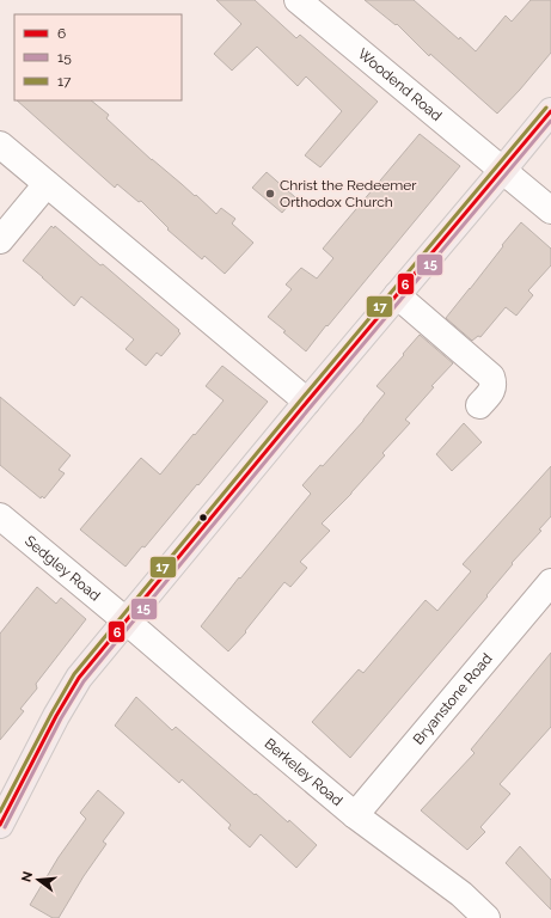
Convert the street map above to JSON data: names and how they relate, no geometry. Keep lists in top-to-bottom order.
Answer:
{
  "streets": {
    "street": [
      "Woodend Road",
      "Sedgley Road",
      "Bryanstone Road",
      "Berkeley Road"
    ]
  },
  "crossings": [
    ["Sedgley Road", "Berkeley Road"],
    ["Bryanstone Road", "Berkeley Road"]
  ],
  "places": ["Christ the Redeemer Orthodox Church"],
  "lines": ["transit line 17", "transit line 6", "transit line 15"],
  "legend": ["6", "15", "17"],
  "north": "left"
}
